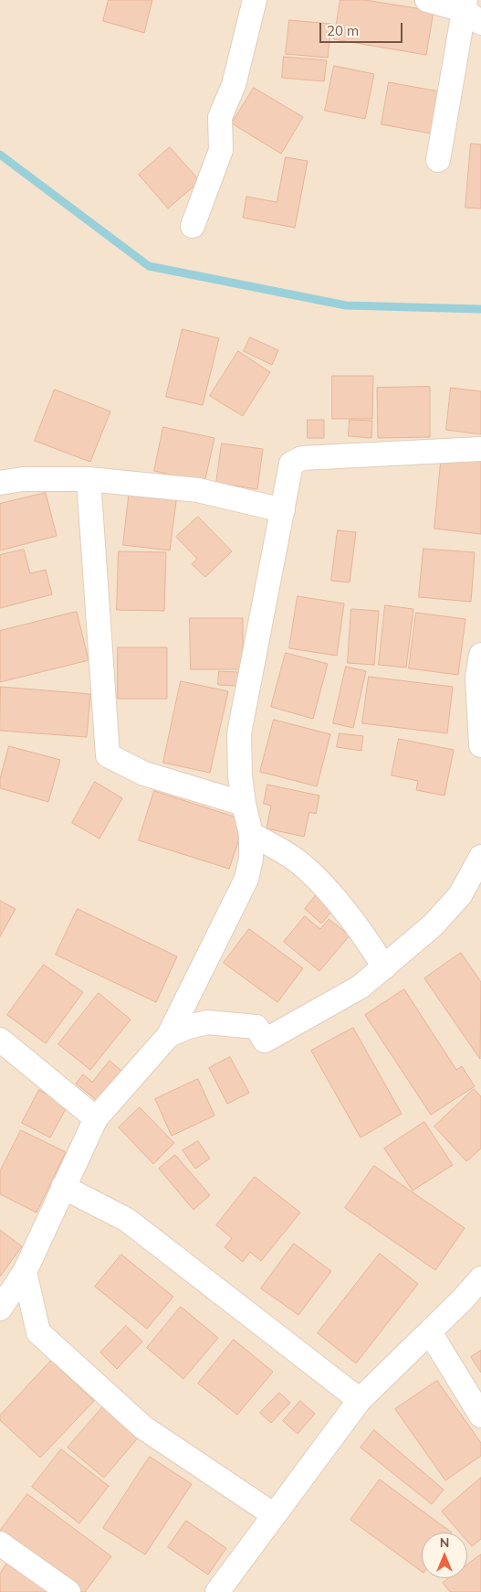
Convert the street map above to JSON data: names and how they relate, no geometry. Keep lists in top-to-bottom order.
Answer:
{
  "scale_bar": "20 m",
  "north": "top"
}
